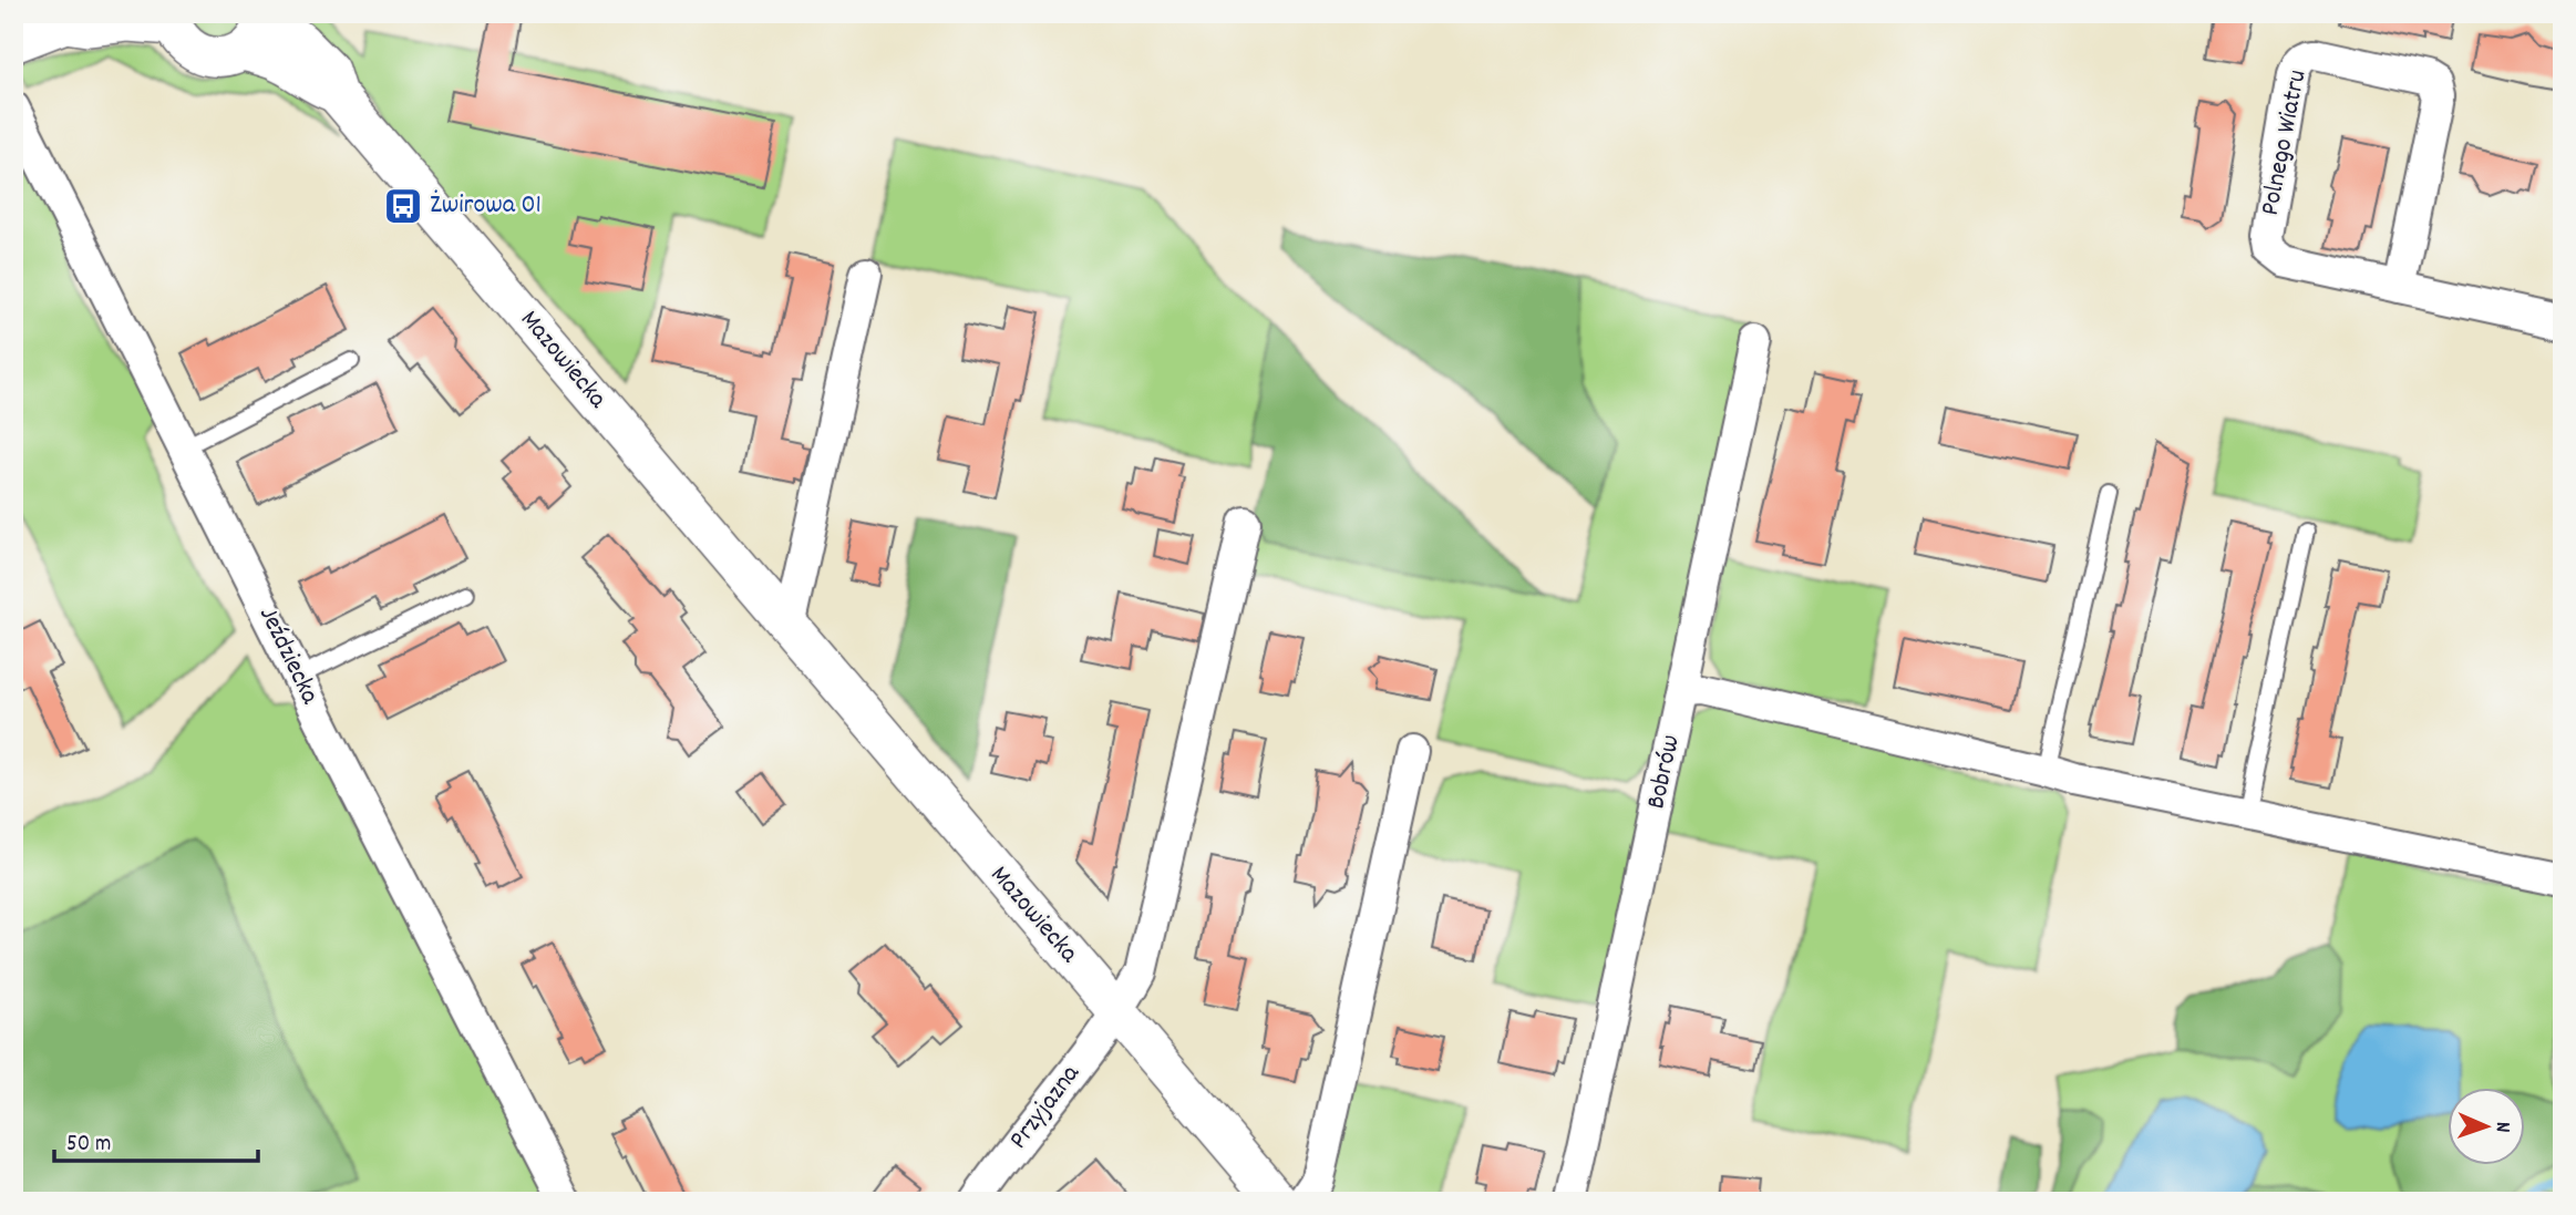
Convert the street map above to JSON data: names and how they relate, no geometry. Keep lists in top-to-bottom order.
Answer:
{
  "streets": {
    "street": [
      "Polnego Wiatru",
      "Mazowiecka",
      "Jeździecka",
      "Bobrów",
      "Przyjazna"
    ]
  },
  "crossings": [
    ["Mazowiecka", "Przyjazna"]
  ],
  "places": {
    "bus stop": ["Żwirowa 01"]
  },
  "scale_bar": "50 m",
  "north": "right"
}
